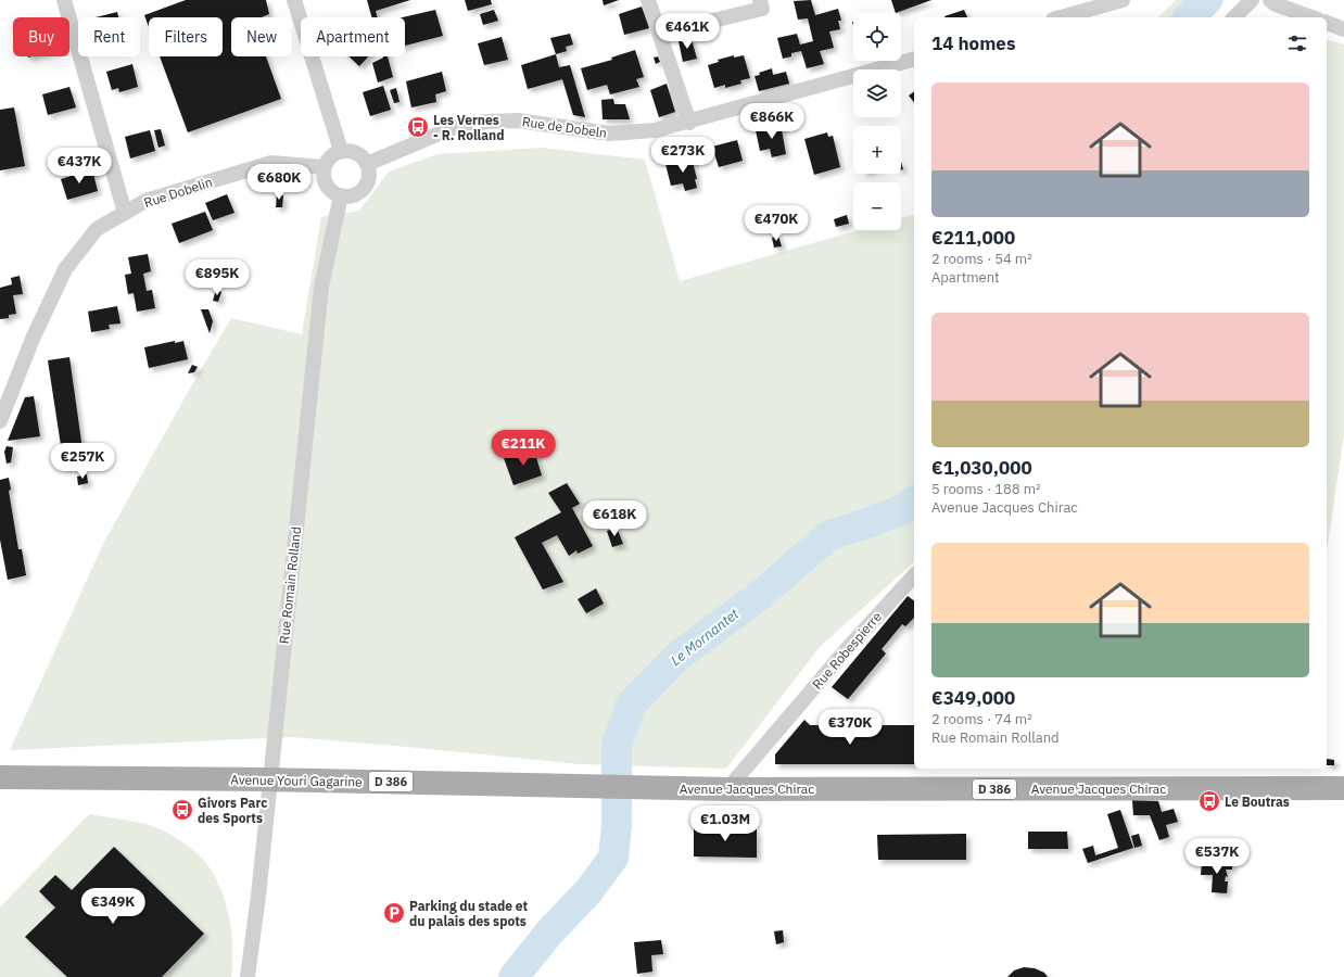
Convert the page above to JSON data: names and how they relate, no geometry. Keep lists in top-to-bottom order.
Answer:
{
  "streets": {
    "main road": ["Avenue Youri Gagarine", "D 386", "Avenue Jacques Chirac"],
    "street": [
      "Rue de Dobeln",
      "Rue Dobelin",
      "Rue Romain Rolland",
      "Rue Robespierre"
    ]
  },
  "crossings": [
    ["Rue de Dobeln", "Rue Dobelin"],
    ["Rue de Dobeln", "Rue Romain Rolland"],
    ["Rue Dobelin", "Rue Romain Rolland"],
    ["Rue Romain Rolland", "Avenue Youri Gagarine"],
    ["Rue Robespierre", "Avenue Jacques Chirac"],
    ["Avenue Youri Gagarine", "Avenue Jacques Chirac"]
  ],
  "water": ["Le Mornantet"],
  "places": {
    "bus stop": ["Les Vernes - R. Rolland", "Le Boutras", "Givors Parc des Sports"],
    "parking": ["Parking du stade et du palais des spots"]
  },
  "page": {
    "map_buttons": ["+", "−"],
    "price": [
      "€461K",
      "€866K",
      "€273K",
      "€437K",
      "€680K",
      "€470K",
      "€895K",
      "€211K",
      "€257K",
      "€618K",
      "€370K",
      "€1.03M",
      "€537K",
      "€349K"
    ],
    "chip": [
      "Buy",
      "Rent",
      "Filters",
      "New",
      "Apartment"
    ],
    "heading": "14 homes",
    "list": [
      {
        "name": "€211,000",
        "note": "2 rooms · 54 m² · Apartment"
      },
      {
        "name": "€1,030,000",
        "note": "5 rooms · 188 m² · Avenue Jacques Chirac"
      },
      {
        "name": "€349,000",
        "note": "2 rooms · 74 m² · Rue Romain Rolland"
      }
    ]
  }
}
